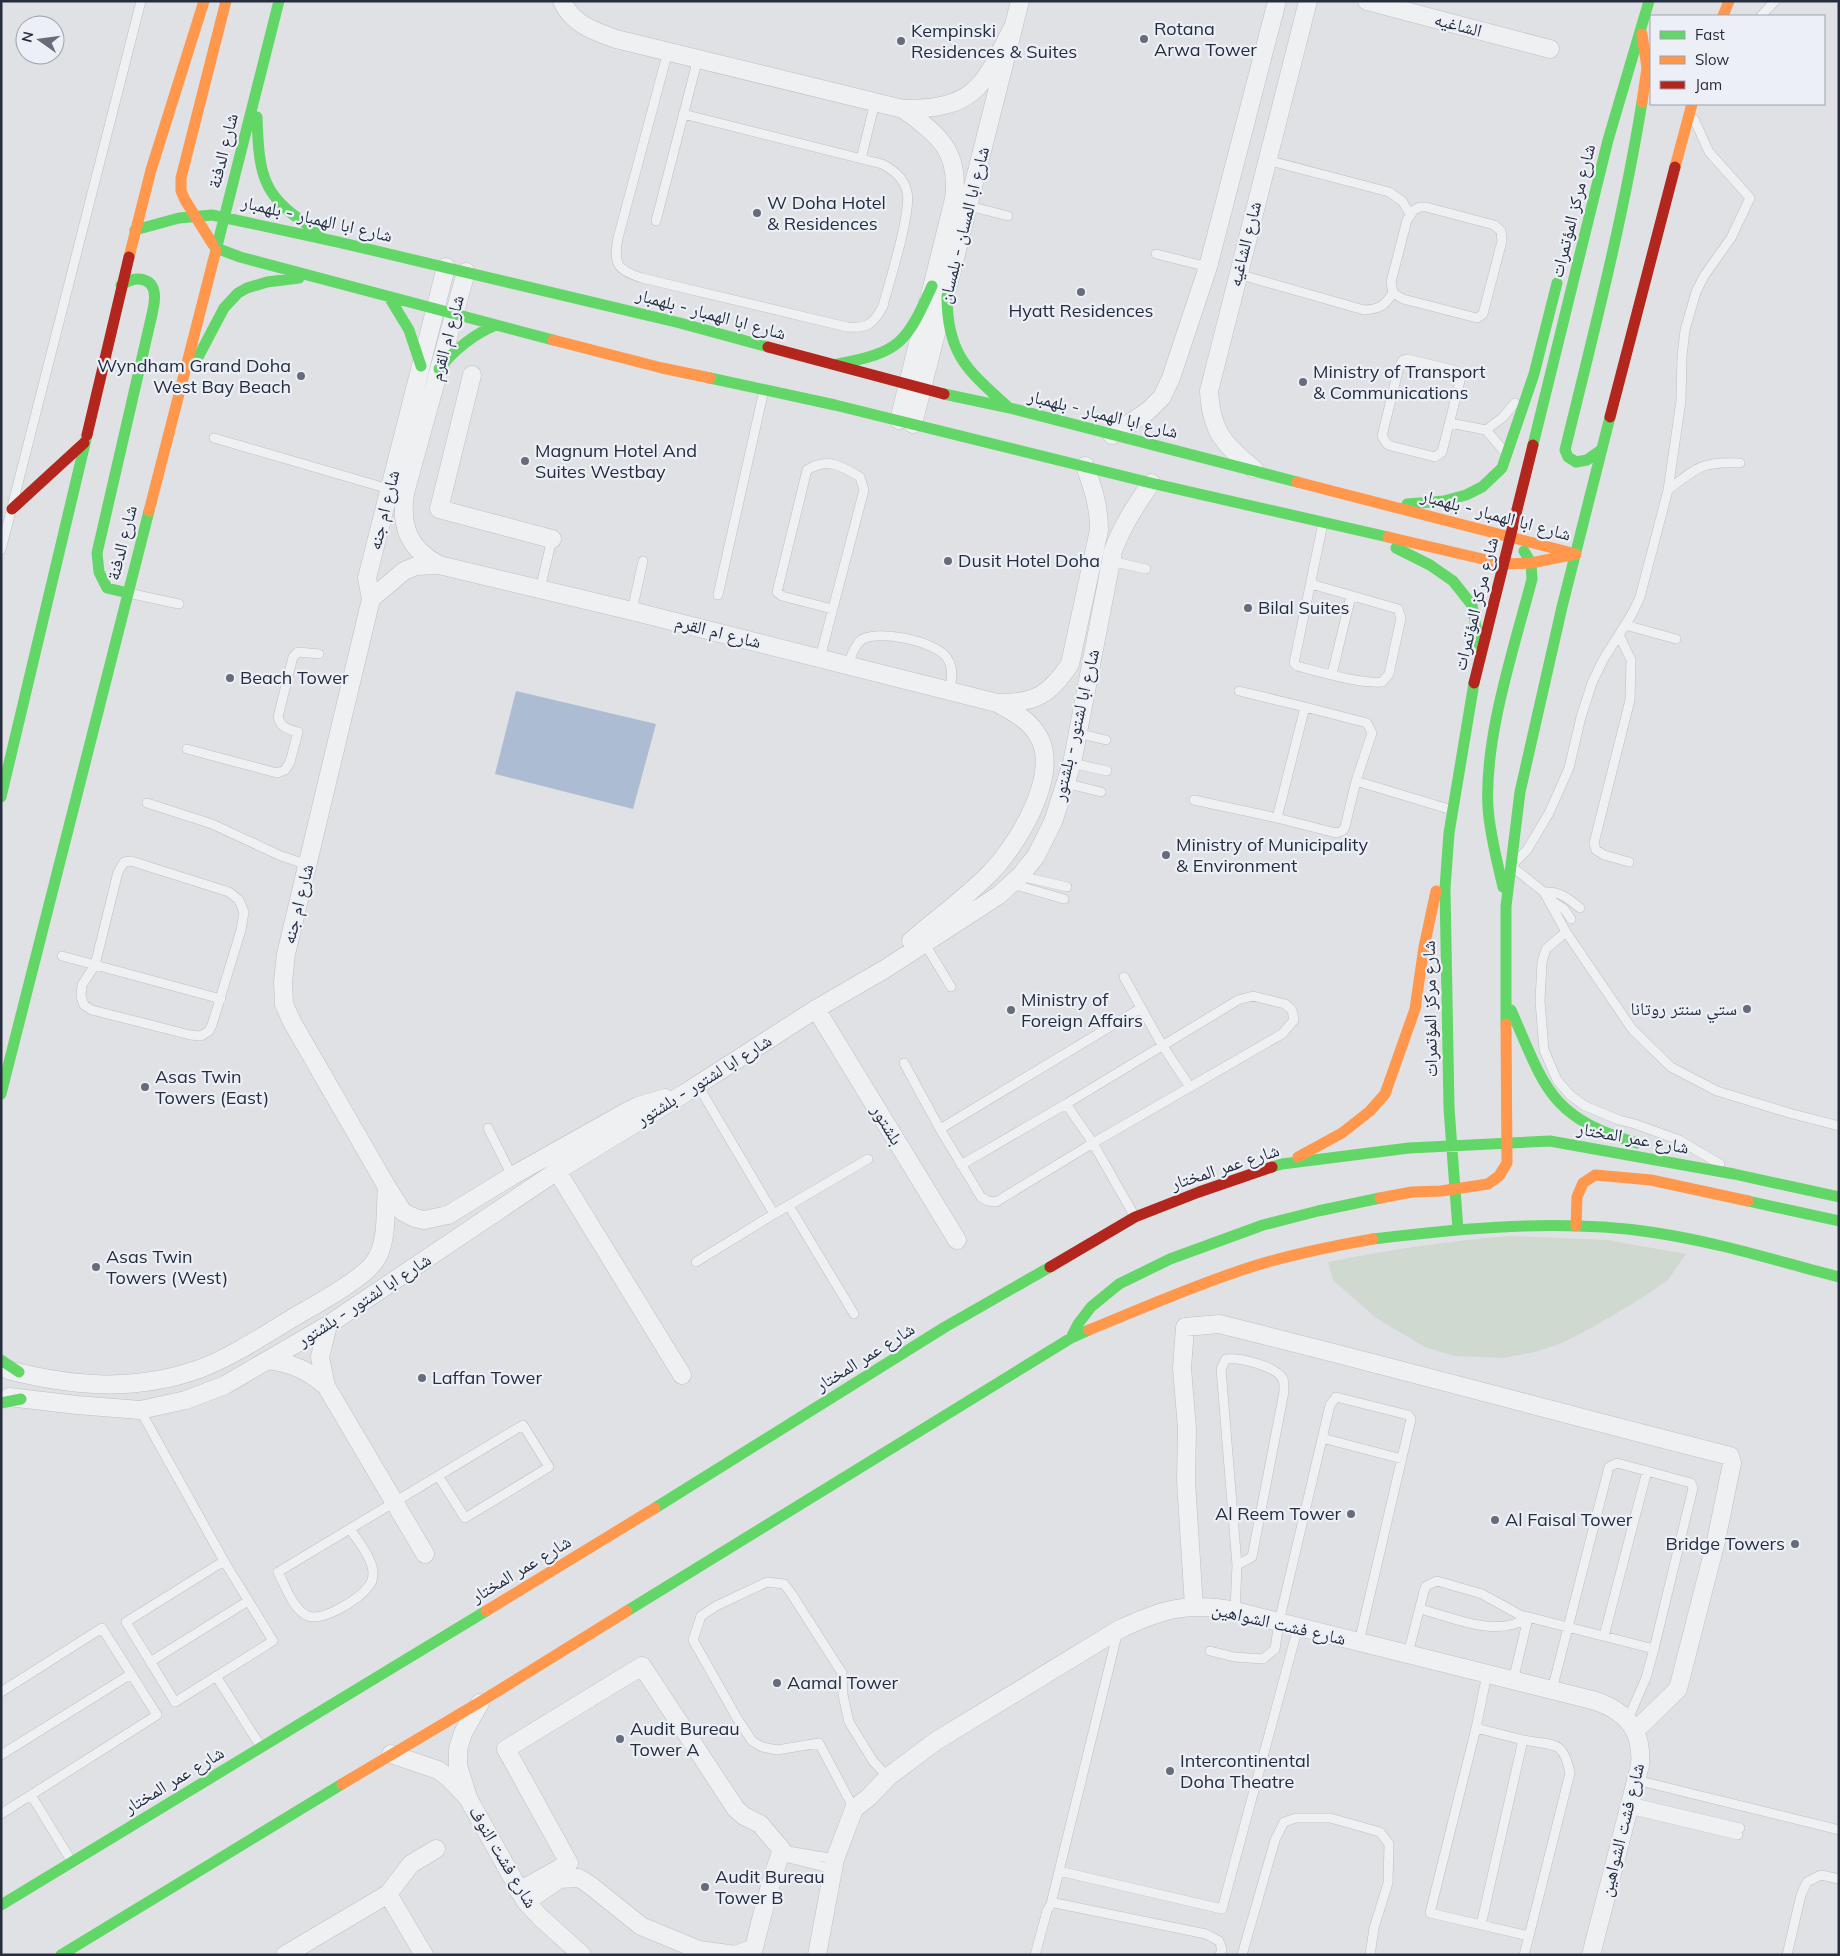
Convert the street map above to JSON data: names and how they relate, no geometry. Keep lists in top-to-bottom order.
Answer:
{
  "streets": {
    "main road": [
      "شارع الدفنة",
      "شارع مركز المؤتمرات",
      "شارع ابا الهمبار - بلهمبار",
      "شارع عمر المختار"
    ],
    "street": [
      "الشاغيه",
      "شارع ابا المسان - بلمسان",
      "شارع الشاغيه",
      "شارع ام القرم",
      "شارع ام جنه",
      "شارع ابا لشتور - بلشتور",
      "بلشتور",
      "شارع فشت الشواهين",
      "شارع فشت النوف"
    ]
  },
  "crossings": [
    ["شارع الدفنة", "شارع ابا الهمبار - بلهمبار"],
    ["شارع مركز المؤتمرات", "شارع ابا الهمبار - بلهمبار"],
    ["شارع مركز المؤتمرات", "شارع عمر المختار"],
    ["شارع ابا الهمبار - بلهمبار", "شارع ابا المسان - بلمسان"],
    ["شارع ابا الهمبار - بلهمبار", "شارع الشاغيه"],
    ["شارع ابا الهمبار - بلهمبار", "شارع ام القرم"],
    ["شارع ابا الهمبار - بلهمبار", "شارع ام جنه"],
    ["شارع ابا الهمبار - بلهمبار", "شارع ابا لشتور - بلشتور"],
    ["شارع ام القرم", "شارع ام جنه"],
    ["شارع ام القرم", "شارع ابا لشتور - بلشتور"],
    ["شارع ام جنه", "شارع ابا لشتور - بلشتور"],
    ["شارع ابا لشتور - بلشتور", "بلشتور"]
  ],
  "places": [
    "Rotana Arwa Tower",
    "Kempinski Residences & Suites",
    "W Doha Hotel & Residences",
    "Hyatt Residences",
    "Wyndham Grand Doha West Bay Beach",
    "Ministry of Transport & Communications",
    "Magnum Hotel And Suites Westbay",
    "Dusit Hotel Doha",
    "Bilal Suites",
    "Beach Tower",
    "Ministry of Municipality & Environment",
    "ستي سنتر روتانا",
    "Ministry of Foreign Affairs",
    "Asas Twin Towers (East)",
    "Asas Twin Towers (West)",
    "Laffan Tower",
    "Al Reem Tower",
    "Al Faisal Tower",
    "Bridge Towers",
    "Aamal Tower",
    "Audit Bureau Tower A",
    "Intercontinental Doha Theatre",
    "Audit Bureau Tower B"
  ],
  "legend": ["Fast", "Slow", "Jam"],
  "north": "left"
}
